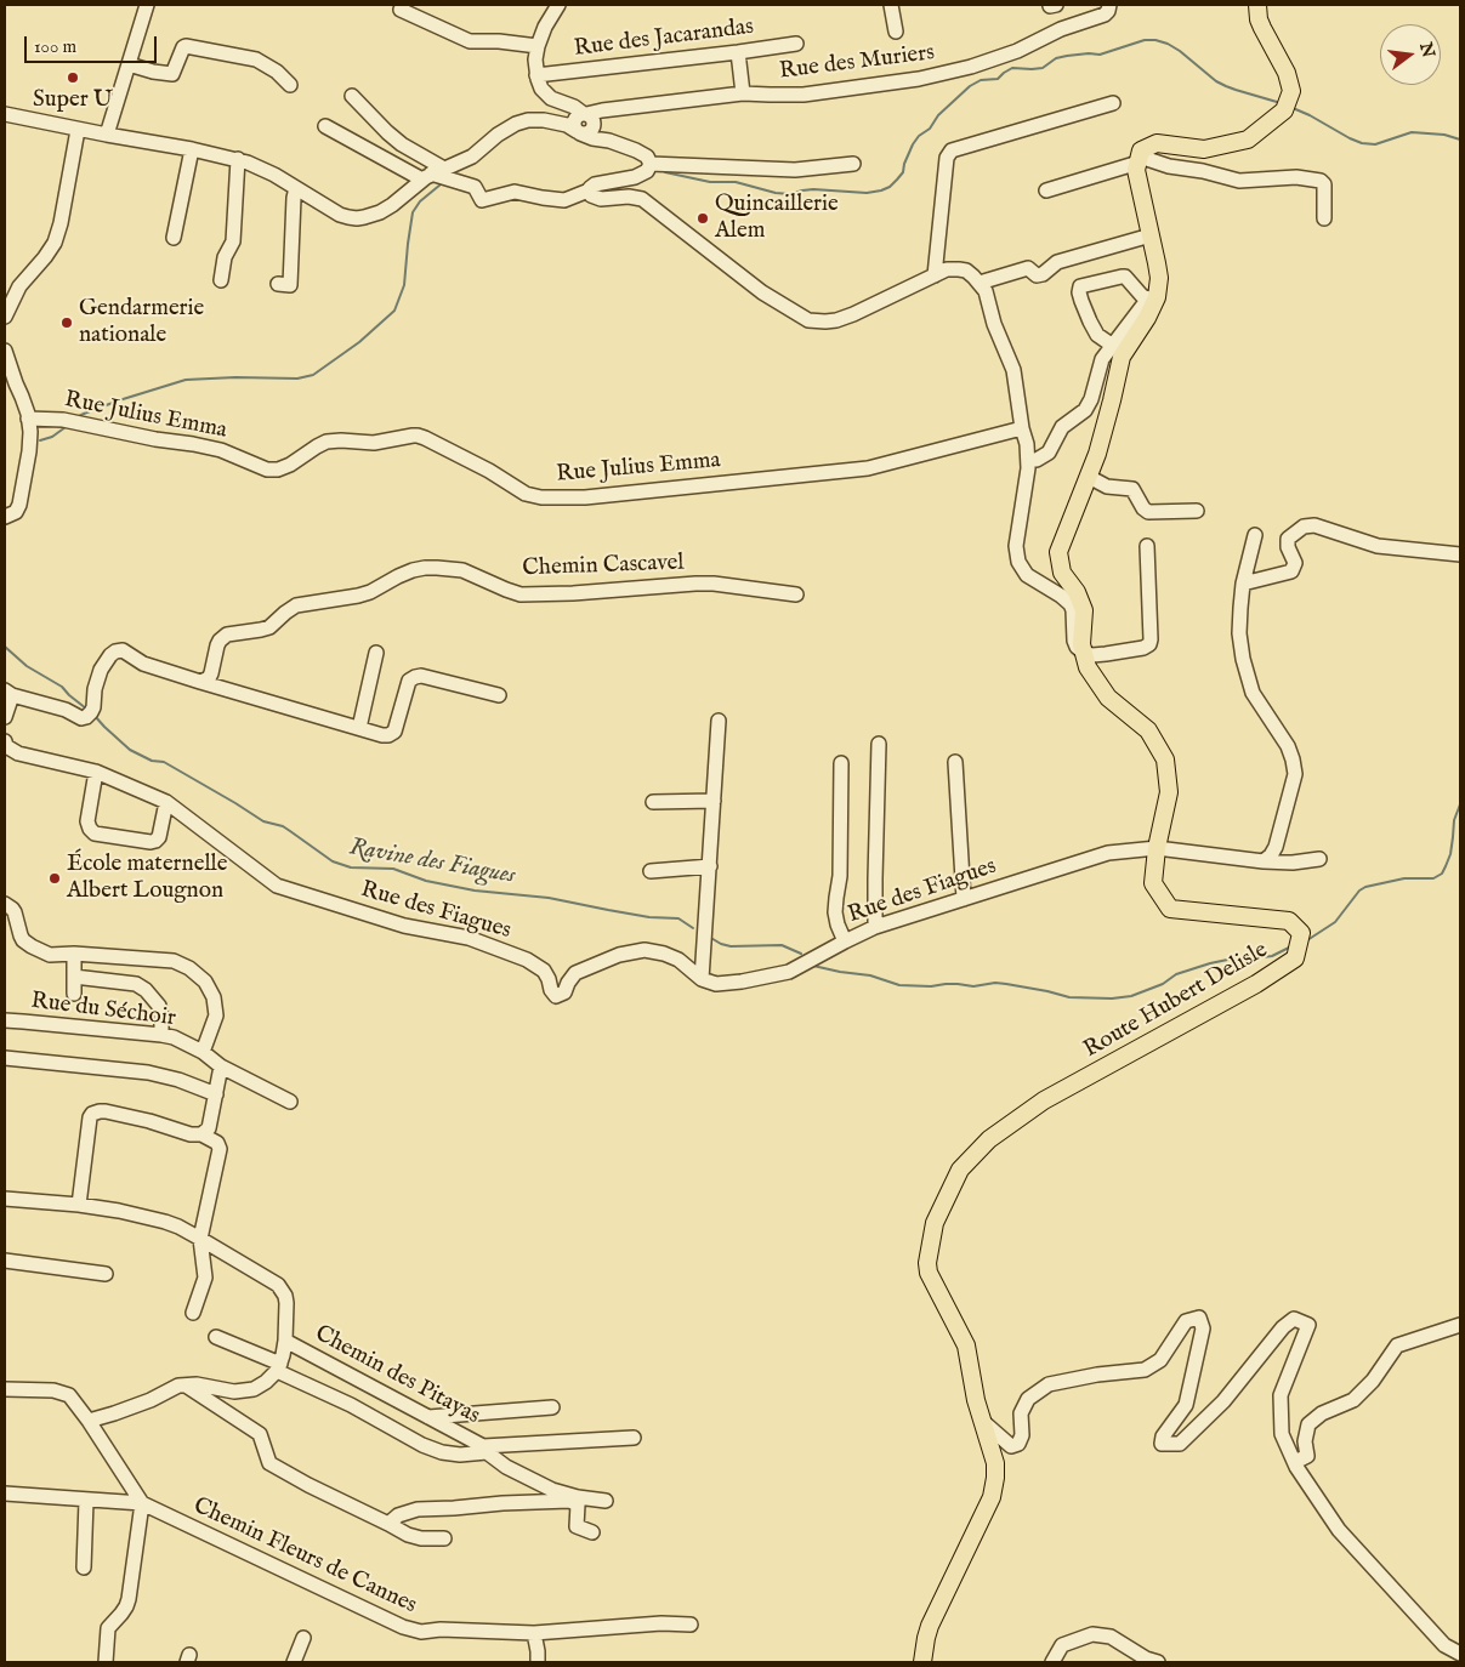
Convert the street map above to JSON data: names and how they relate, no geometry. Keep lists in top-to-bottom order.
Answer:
{
  "streets": {
    "main road": ["Route Hubert Delisle"],
    "street": [
      "Rue des Jacarandas",
      "Rue des Muriers",
      "Rue Julius Emma",
      "Chemin Cascavel",
      "Rue des Fiagues",
      "Rue du Séchoir",
      "Chemin des Pitayas",
      "Chemin Fleurs de Cannes"
    ]
  },
  "crossings": [
    ["Rue des Fiagues", "Route Hubert Delisle"]
  ],
  "water": ["Ravine des Fiagues"],
  "places": [
    "Super U",
    "Quincaillerie Alem",
    "Gendarmerie nationale",
    "École maternelle Albert Lougnon"
  ],
  "scale_bar": "100 m",
  "north": "right"
}
